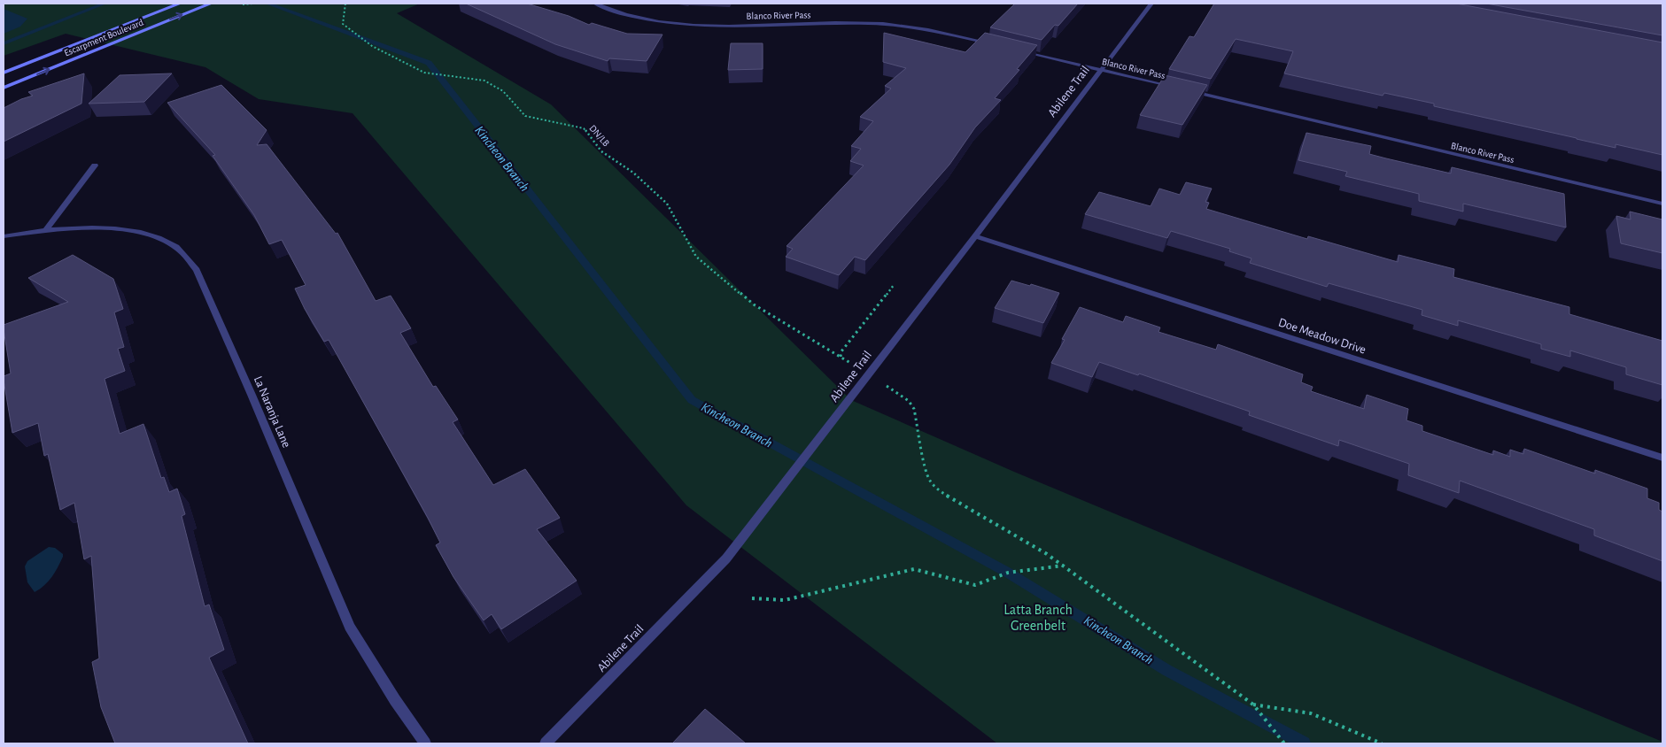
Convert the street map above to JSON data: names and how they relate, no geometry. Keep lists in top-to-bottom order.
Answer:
{
  "streets": {
    "main road": ["Escarpment Boulevard"],
    "street": [
      "Blanco River Pass",
      "Abilene Trail",
      "Doe Meadow Drive",
      "La Naranja Lane"
    ],
    "path": ["DN/LB"]
  },
  "crossings": [
    ["Blanco River Pass", "Abilene Trail"],
    ["Abilene Trail", "Doe Meadow Drive"]
  ],
  "water": ["Kincheon Branch"],
  "parks": ["Latta Branch Greenbelt"]
}
